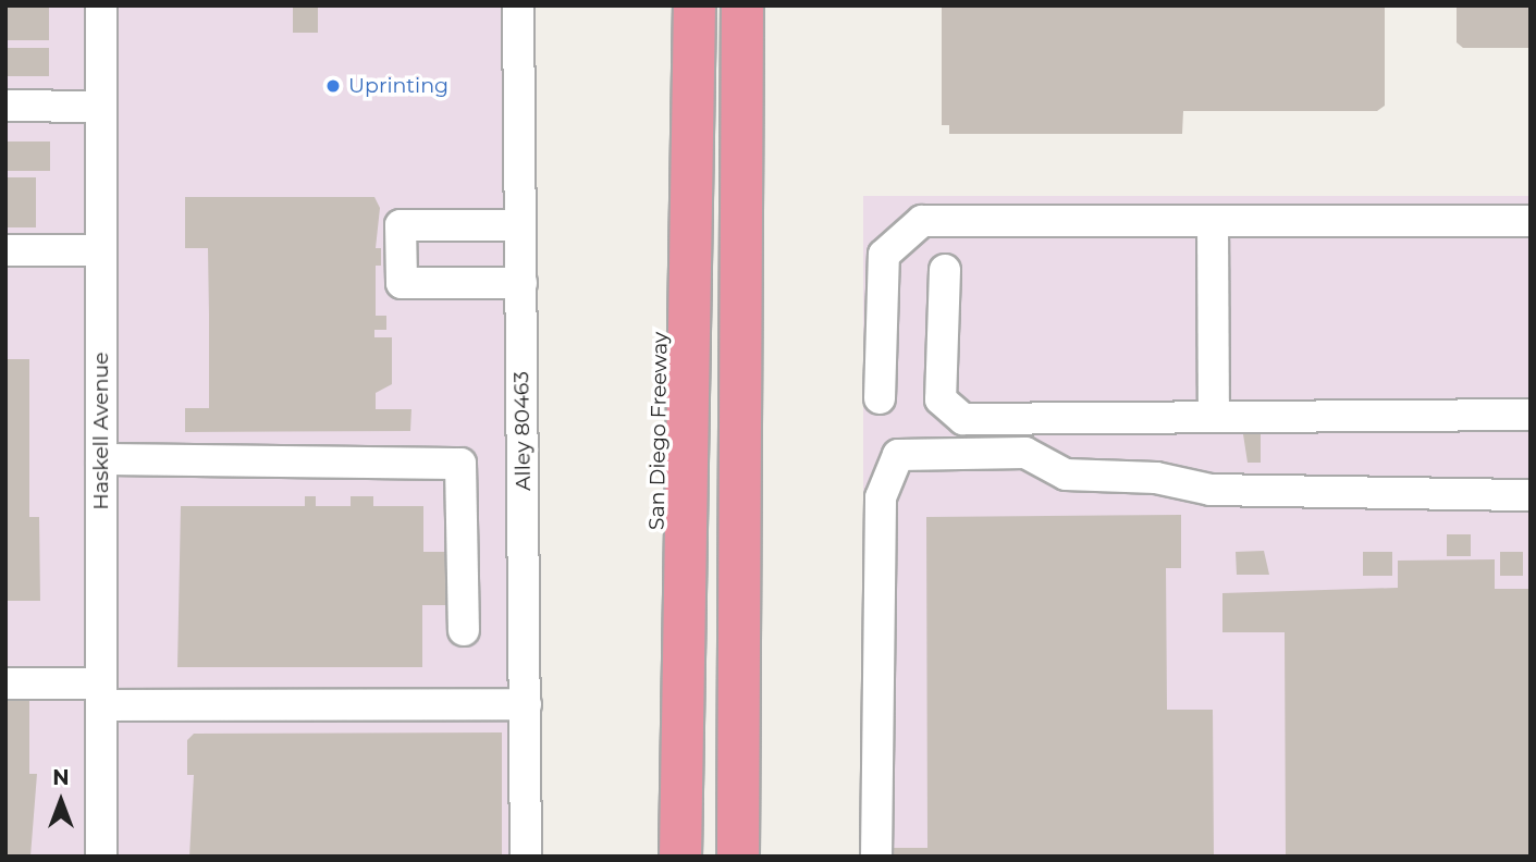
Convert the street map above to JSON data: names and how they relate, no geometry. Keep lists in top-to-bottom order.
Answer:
{
  "streets": {
    "highway": ["San Diego Freeway"],
    "street": ["Haskell Avenue", "Alley 80463"]
  },
  "places": ["Uprinting"],
  "north": "top"
}
